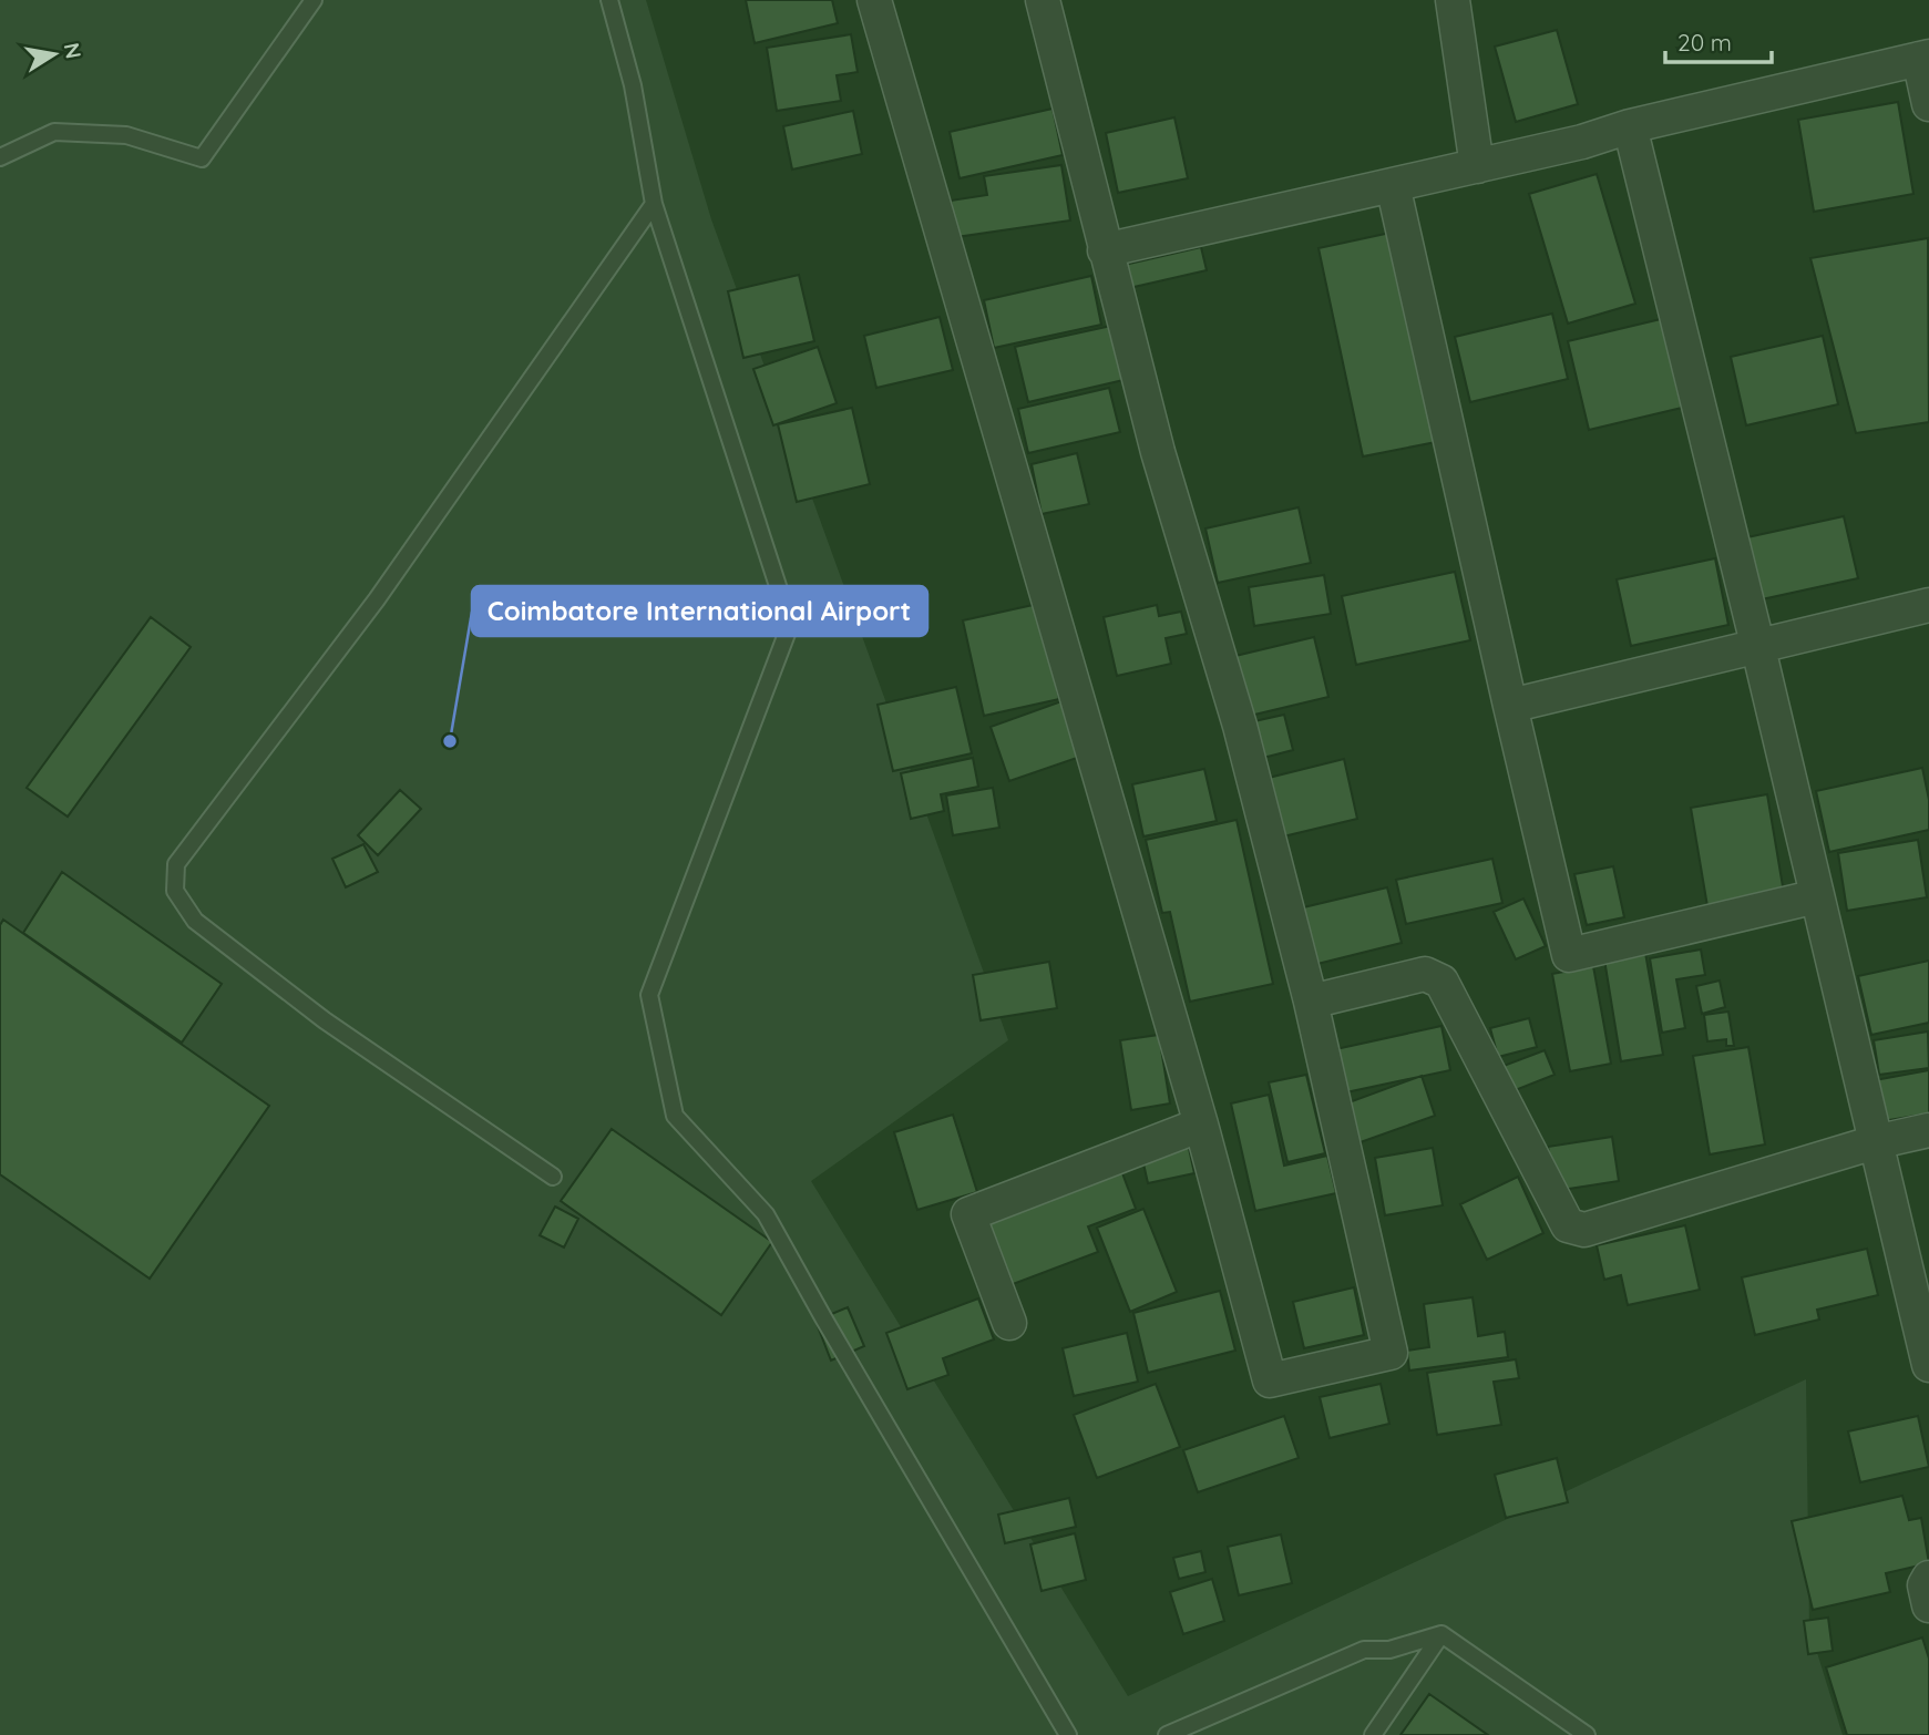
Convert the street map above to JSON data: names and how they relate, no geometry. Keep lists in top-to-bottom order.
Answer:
{
  "places": ["Coimbatore International Airport"],
  "scale_bar": "20 m",
  "north": "right"
}
